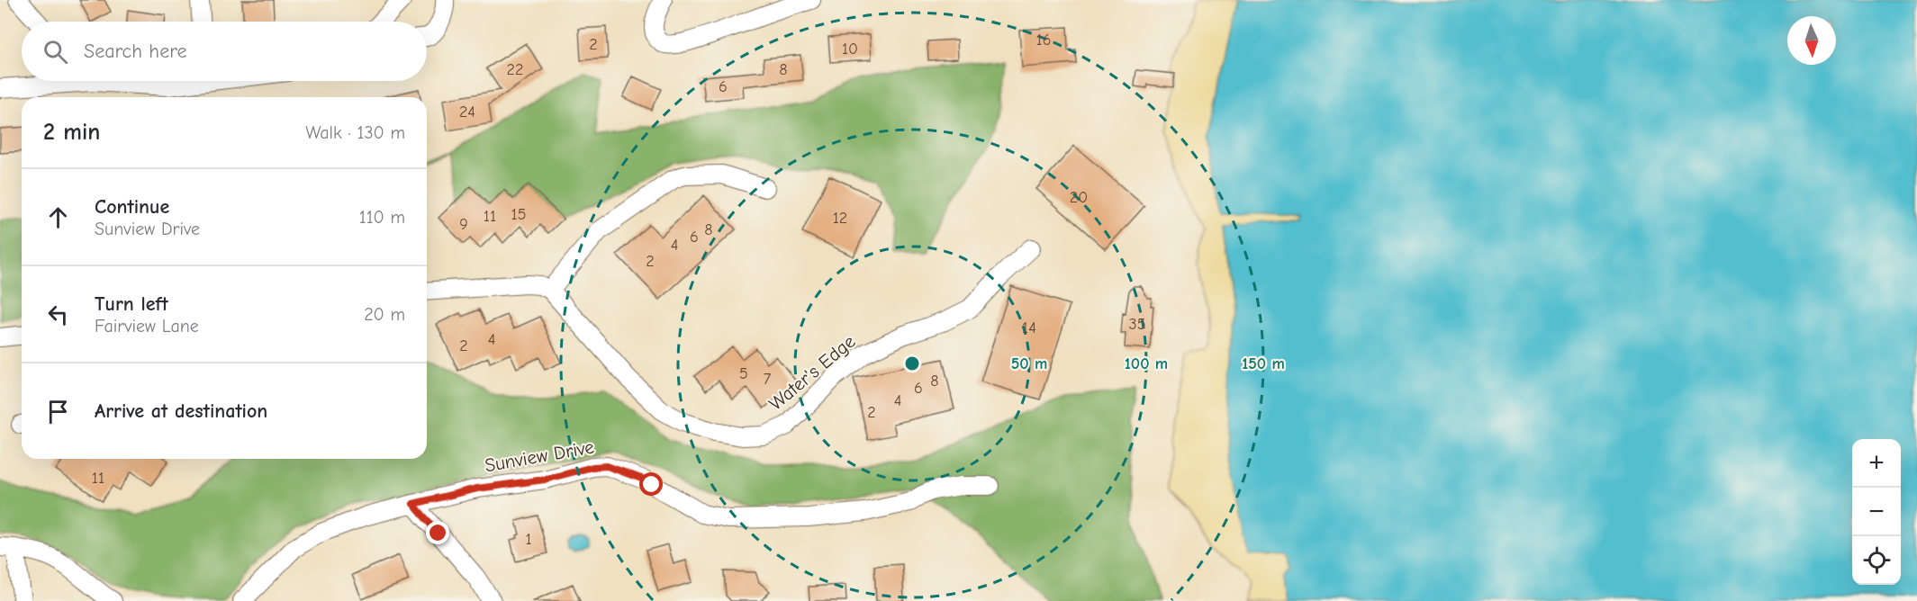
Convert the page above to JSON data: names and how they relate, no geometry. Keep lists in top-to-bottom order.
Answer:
{
  "streets": {
    "street": ["Water's Edge", "Sunview Drive"]
  },
  "house_numbers": [
    "16",
    "2",
    "10",
    "22",
    "8",
    "6",
    "24",
    "20",
    "15",
    "11",
    "12",
    "9",
    "8",
    "6",
    "4",
    "2",
    "35",
    "14",
    "4",
    "2",
    "5",
    "7",
    "8",
    "6",
    "4",
    "2",
    "11",
    "1"
  ],
  "north": "bottom",
  "page": {
    "search": "Search here",
    "heading": ["2 min", "Walk · 130 m"],
    "list": [
      ["Continue", "Sunview Drive", "110 m"],
      ["Turn left", "Fairview Lane", "20 m"],
      "Arrive at destination"
    ],
    "map_buttons": ["+", "−"]
  },
  "rings": ["50 m", "100 m", "150 m"]
}
